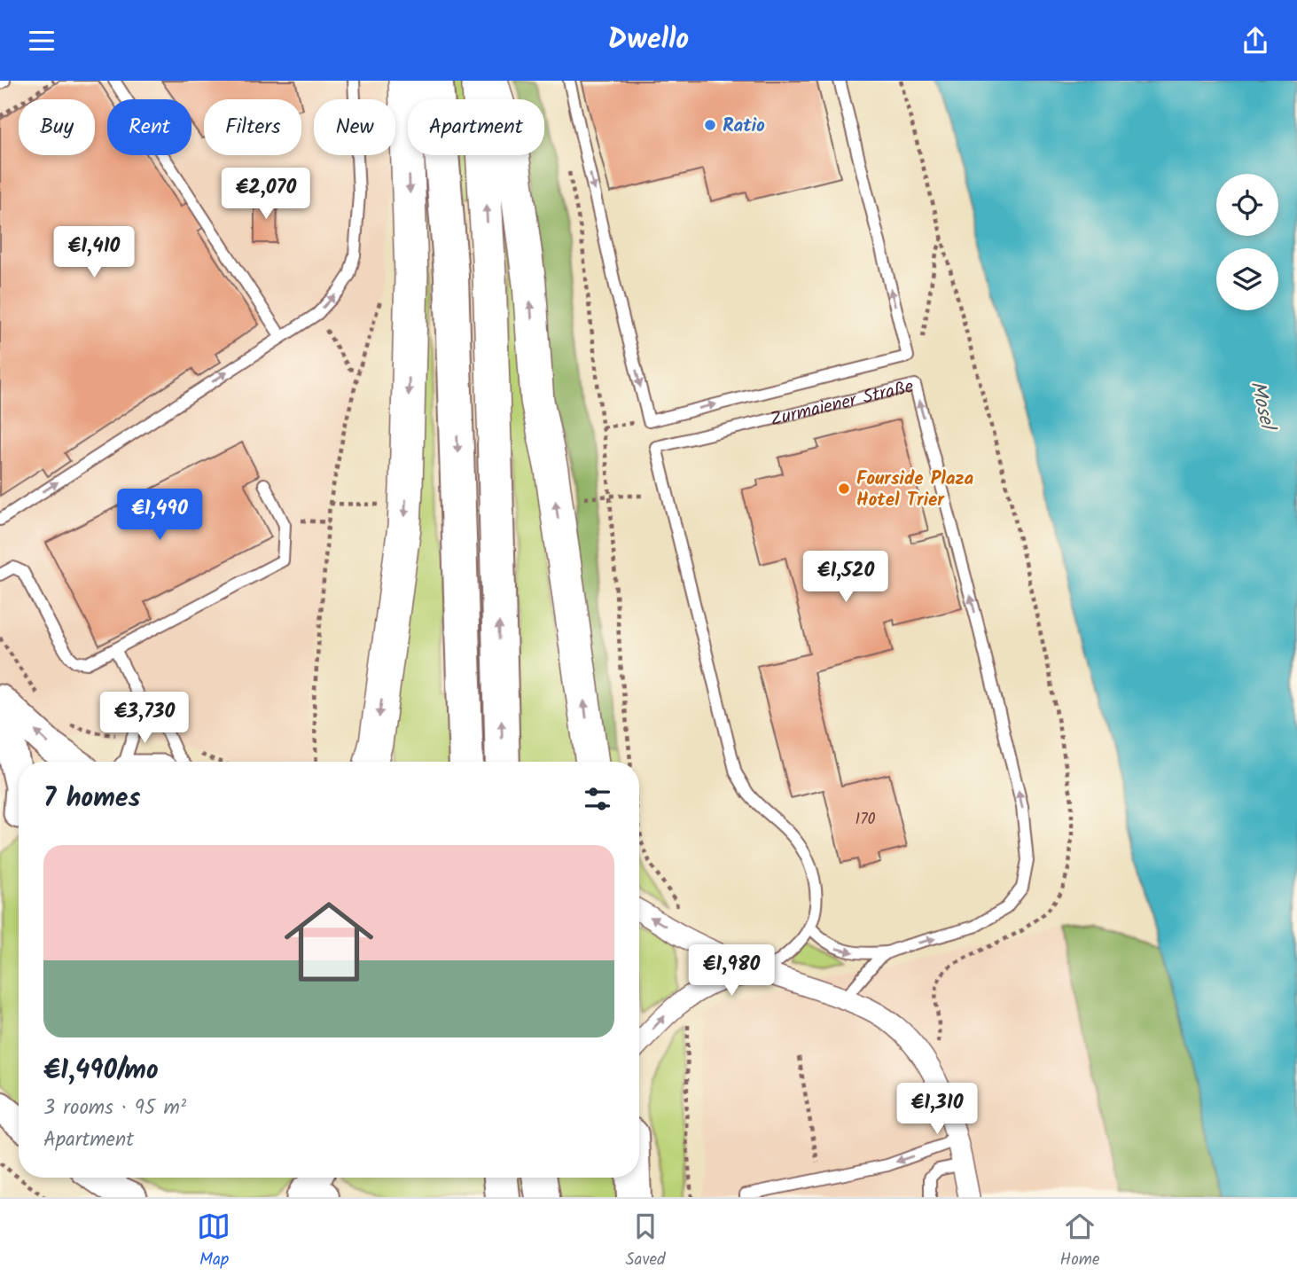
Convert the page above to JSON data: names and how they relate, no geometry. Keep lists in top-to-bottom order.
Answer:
{
  "streets": {
    "lane": ["Zurmaiener Straße"]
  },
  "water": ["Mosel"],
  "places": ["Ratio", "Fourside Plaza Hotel Trier"],
  "house_numbers": ["170"],
  "page": {
    "header": "Dwello",
    "chip": [
      "Buy",
      "Rent",
      "Filters",
      "New",
      "Apartment"
    ],
    "price": [
      "€2,070",
      "€1,410",
      "€1,490",
      "€1,520",
      "€3,730",
      "€1,980",
      "€1,310"
    ],
    "heading": "7 homes",
    "list": [
      {
        "name": "€1,490/mo",
        "note": "3 rooms · 95 m² · Apartment"
      }
    ],
    "tabs": ["Map", "Saved", "Home"]
  }
}
